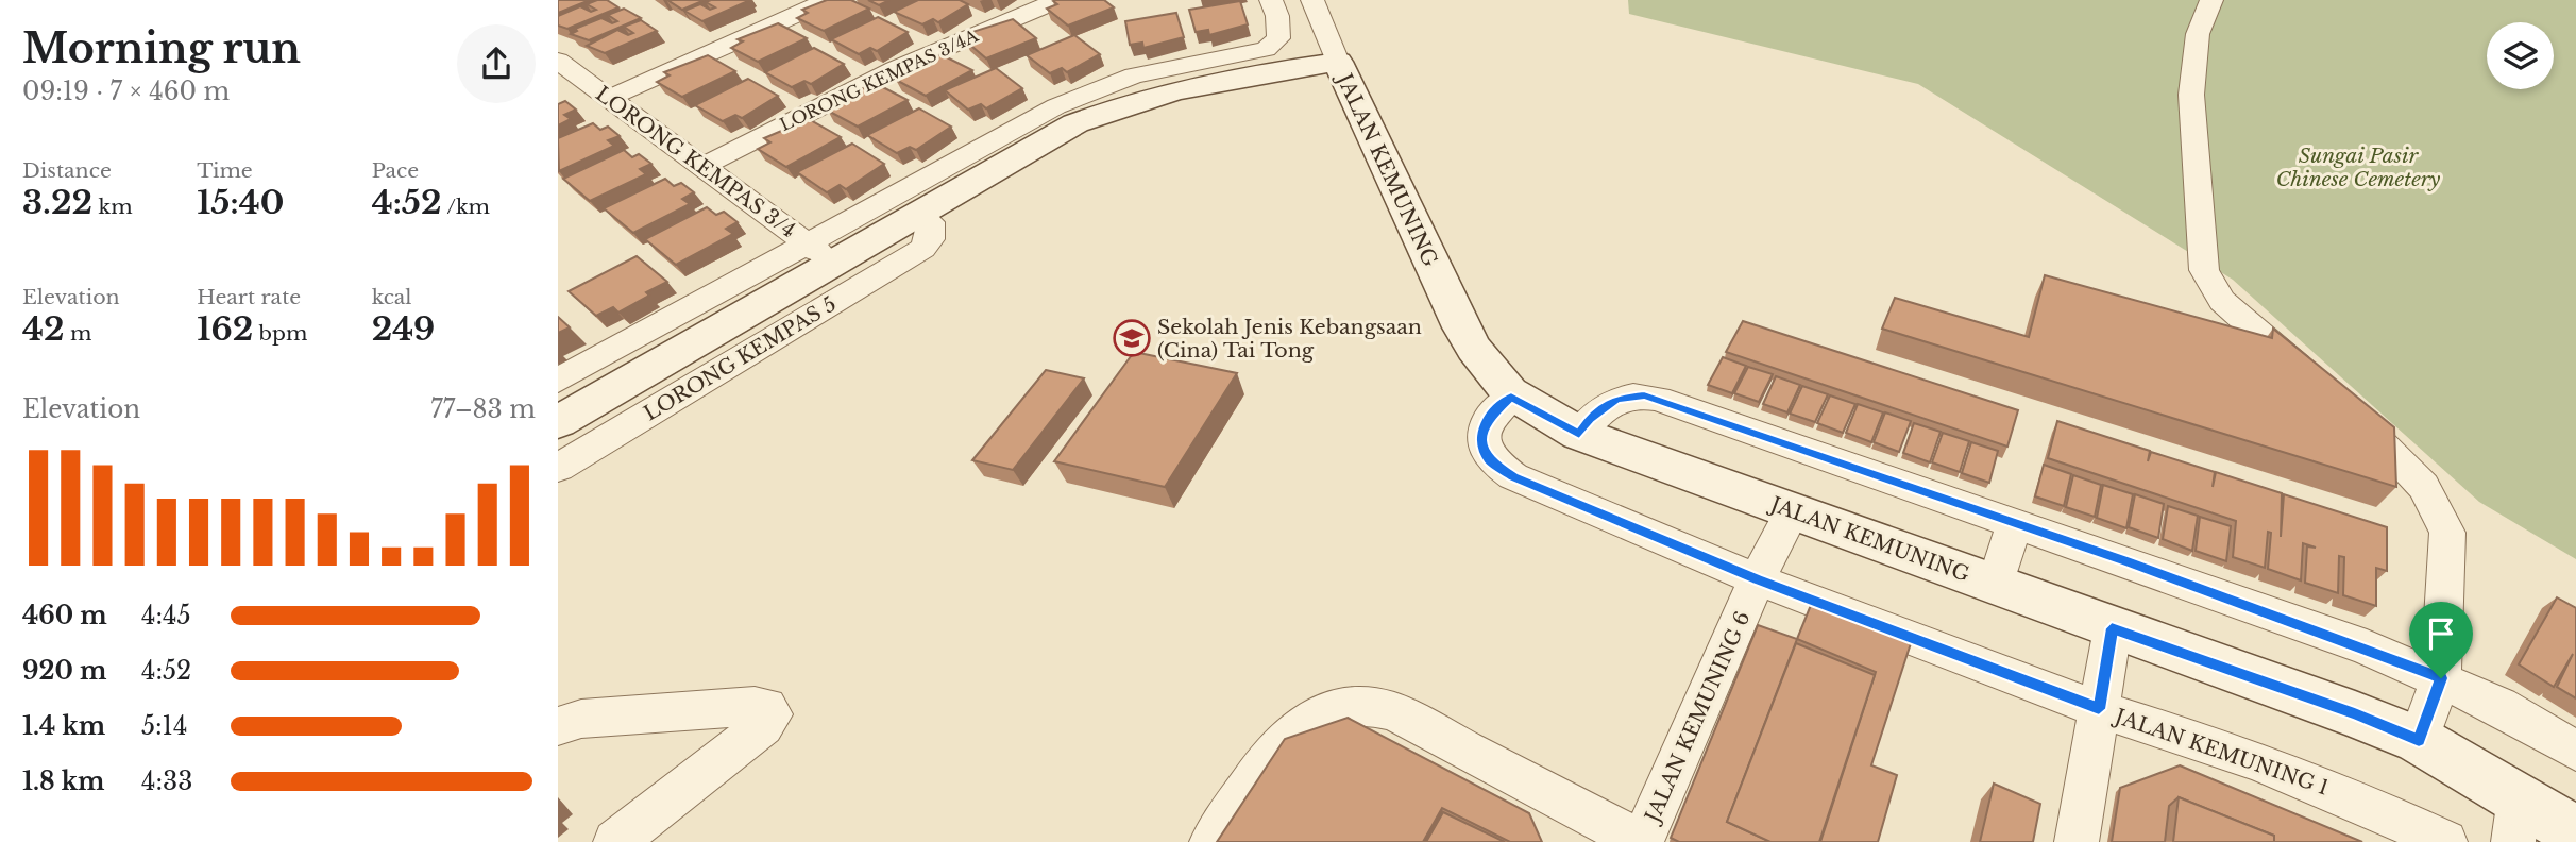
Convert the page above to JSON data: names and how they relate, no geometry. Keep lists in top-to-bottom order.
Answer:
{
  "streets": {
    "street": [
      "LORONG KEMPAS 3/4A",
      "LORONG KEMPAS 3/4",
      "JALAN KEMUNING",
      "LORONG KEMPAS 5",
      "JALAN KEMUNING 6",
      "JALAN KEMUNING 1"
    ]
  },
  "crossings": [
    ["LORONG KEMPAS 3/4A", "LORONG KEMPAS 3/4"],
    ["JALAN KEMUNING", "JALAN KEMUNING 6"],
    ["JALAN KEMUNING", "JALAN KEMUNING 1"],
    ["JALAN KEMUNING 6", "JALAN KEMUNING 1"]
  ],
  "parks": ["Sungai Pasir Chinese Cemetery"],
  "places": {
    "school or university": ["Sekolah Jenis Kebangsaan (Cina) Tai Tong"]
  },
  "page": {
    "heading": ["Morning run", "09:19 · 7 × 460 m"],
    "stats": [
      ["Distance", "3.22 km"],
      ["Time", "15:40"],
      ["Pace", "4:52 /km"],
      ["Elevation", "42 m"],
      ["Heart rate", "162 bpm"],
      ["kcal", "249"]
    ],
    "chart": ["Elevation", "77–83 m"],
    "list": [
      {
        "name": "460 m",
        "note": "4:45"
      },
      {
        "name": "920 m",
        "note": "4:52"
      },
      {
        "name": "1.4 km",
        "note": "5:14"
      },
      {
        "name": "1.8 km",
        "note": "4:33"
      }
    ]
  }
}
